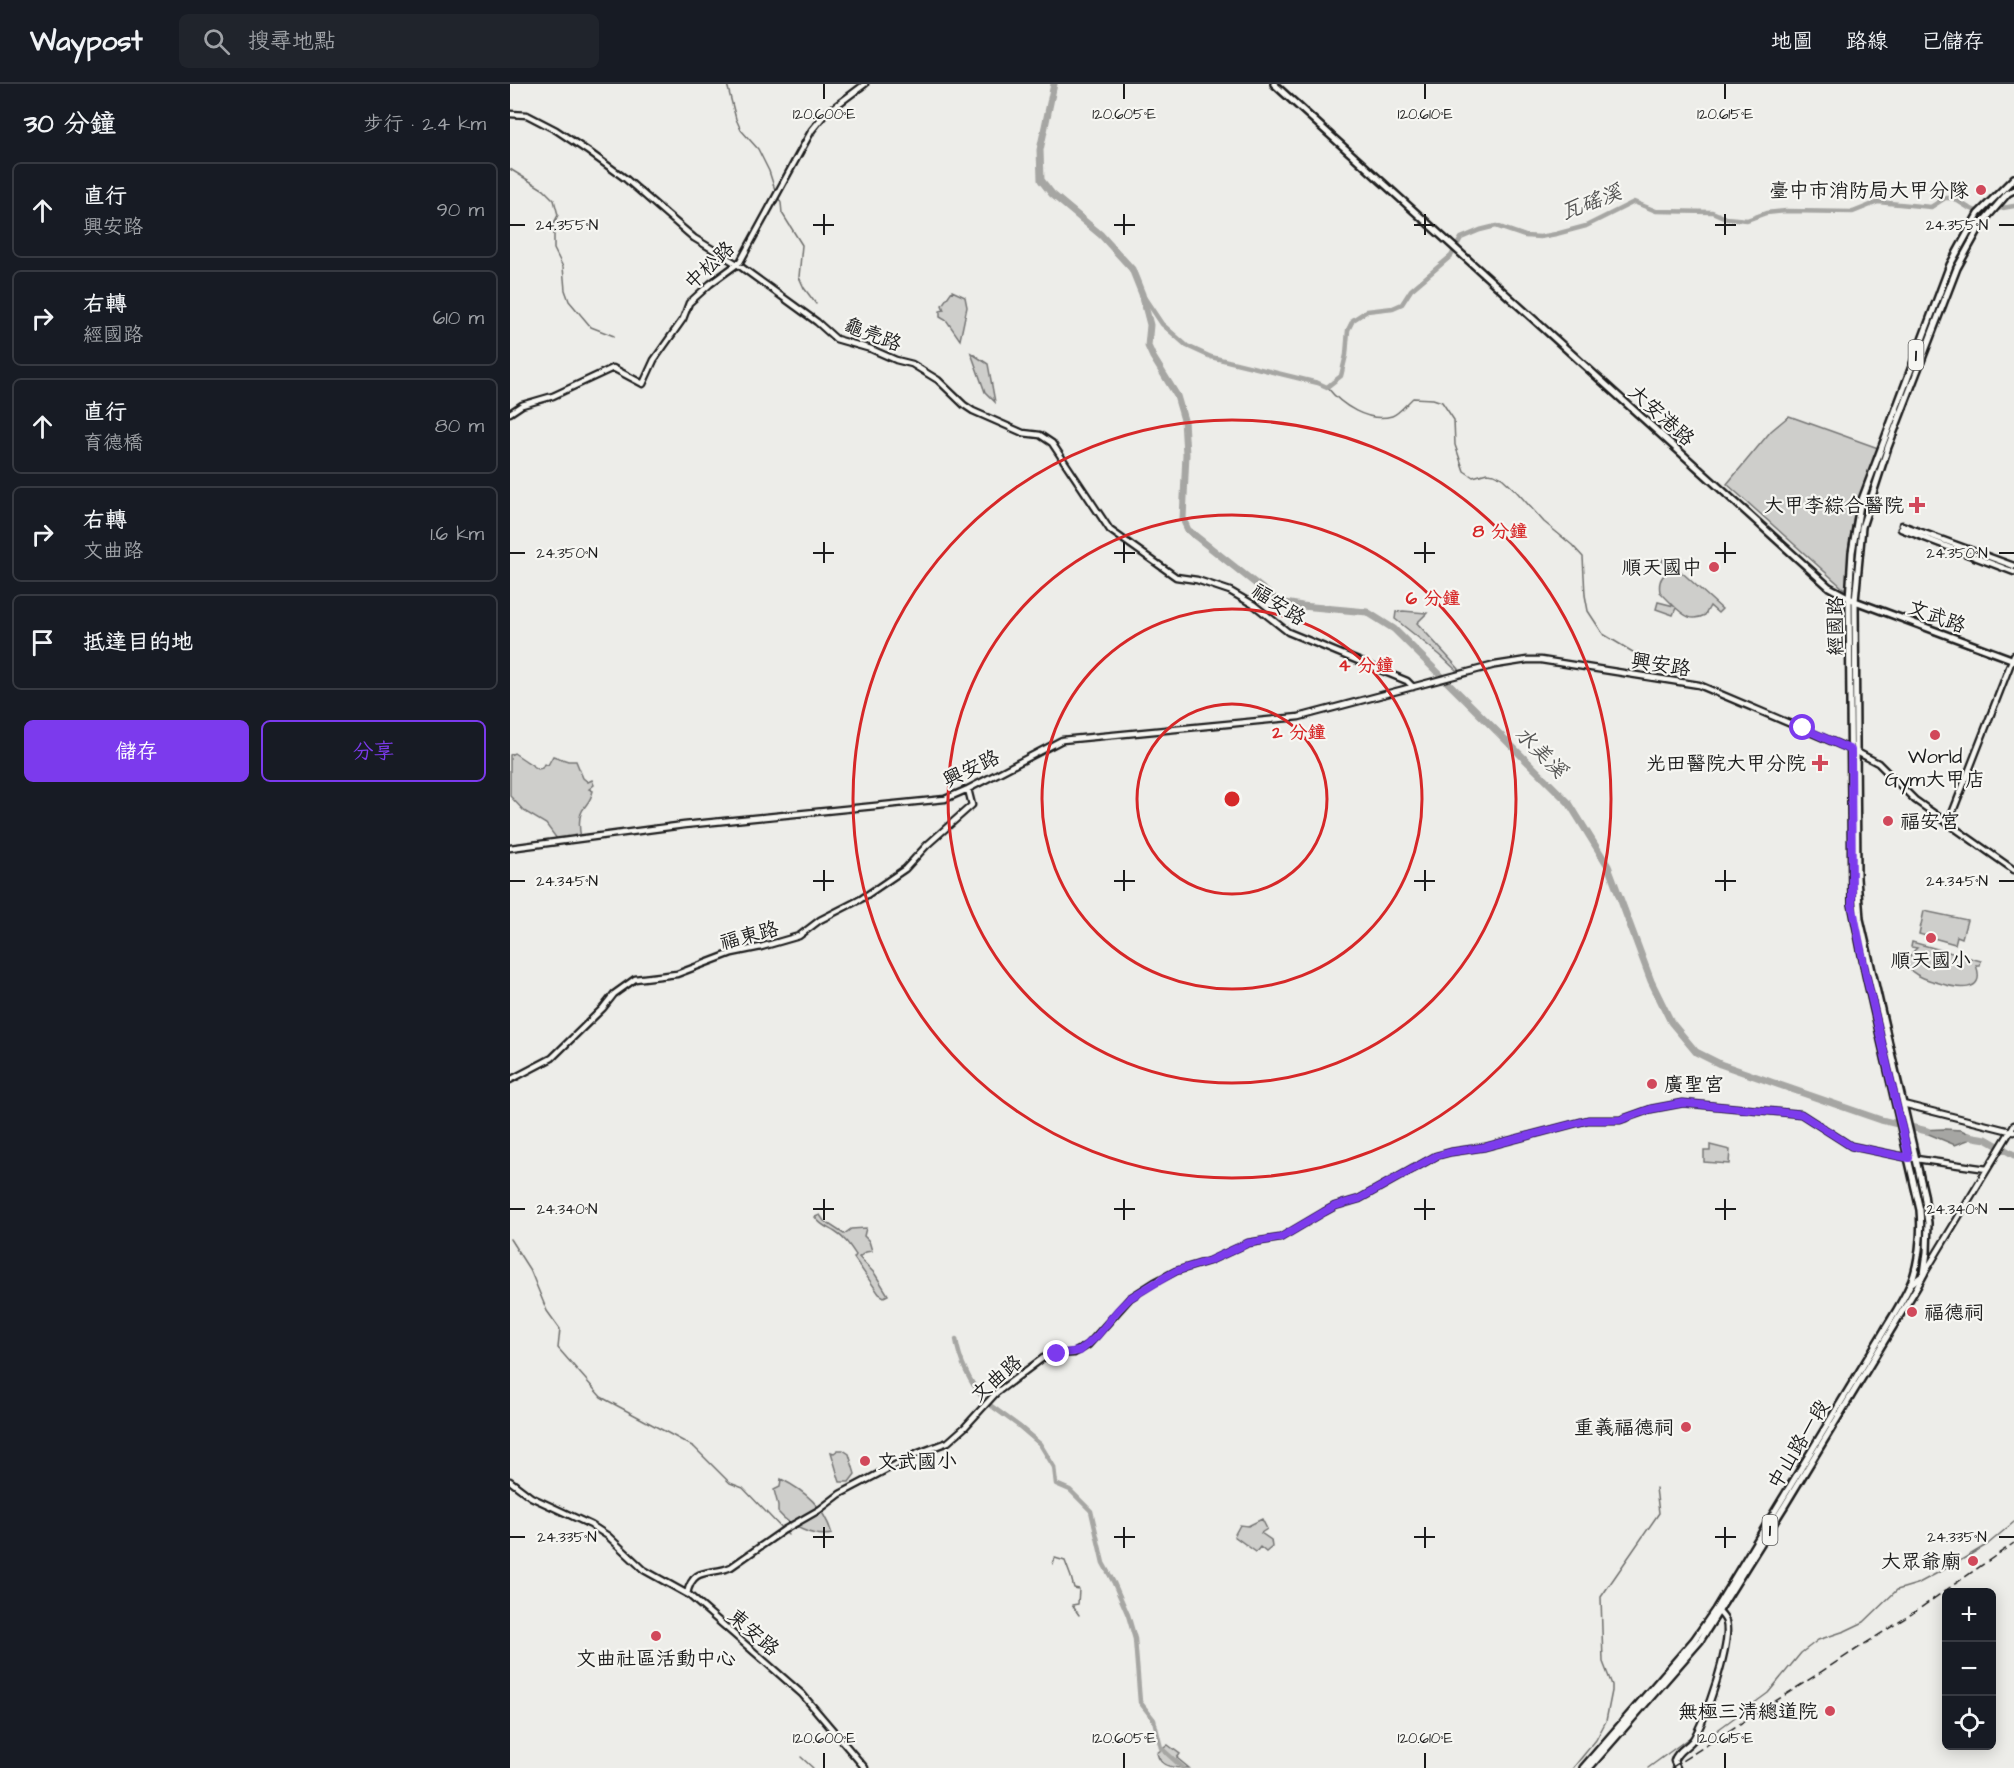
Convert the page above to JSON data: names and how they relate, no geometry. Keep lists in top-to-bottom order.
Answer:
{
  "streets": {
    "main road": [
      "1",
      "大安港路",
      "文武路",
      "經國路",
      "中山路一段"
    ],
    "street": [
      "中松路",
      "龜壳路",
      "福安路",
      "興安路",
      "福東路",
      "文曲路",
      "東安路"
    ]
  },
  "crossings": [
    ["中松路", "龜壳路"],
    ["龜壳路", "福安路"],
    ["1", "經國路"],
    ["1", "文曲路"],
    ["1", "中山路一段"],
    ["大安港路", "文武路"],
    ["大安港路", "經國路"],
    ["福安路", "興安路"],
    ["文武路", "經國路"],
    ["經國路", "興安路"],
    ["經國路", "文曲路"],
    ["興安路", "福東路"],
    ["文曲路", "中山路一段"],
    ["文曲路", "東安路"]
  ],
  "water": ["瓦磘溪", "水美溪"],
  "places": {
    "other": [
      "臺中市消防局大甲分隊",
      "順天國中",
      "World Gym大甲店",
      "福安宮",
      "順天國小",
      "廣聖宮",
      "福德祠",
      "重義福德祠",
      "文武國小",
      "大眾爺廟",
      "文曲社區活動中心",
      "無極三清總道院"
    ],
    "health": ["大甲李綜合醫院", "光田醫院大甲分院"]
  },
  "page": {
    "header": "Waypost",
    "search": "搜尋地點",
    "nav": ["地圖", "路線", "已儲存"],
    "heading": ["30 分鐘", "步行 · 2.4 km"],
    "list": [
      ["直行", "興安路", "90 m"],
      ["右轉", "經國路", "610 m"],
      ["直行", "育德橋", "80 m"],
      ["右轉", "文曲路", "1.6 km"],
      "抵達目的地"
    ],
    "buttons": ["儲存", "分享"],
    "map_buttons": ["+", "−"]
  },
  "coordinates": [
    "120.600°E",
    "120.605°E",
    "120.610°E",
    "120.615°E",
    "24.355°N",
    "24.350°N",
    "24.345°N",
    "24.340°N",
    "24.335°N"
  ],
  "rings": [
    "8 分鐘",
    "6 分鐘",
    "4 分鐘",
    "2 分鐘"
  ]
}
